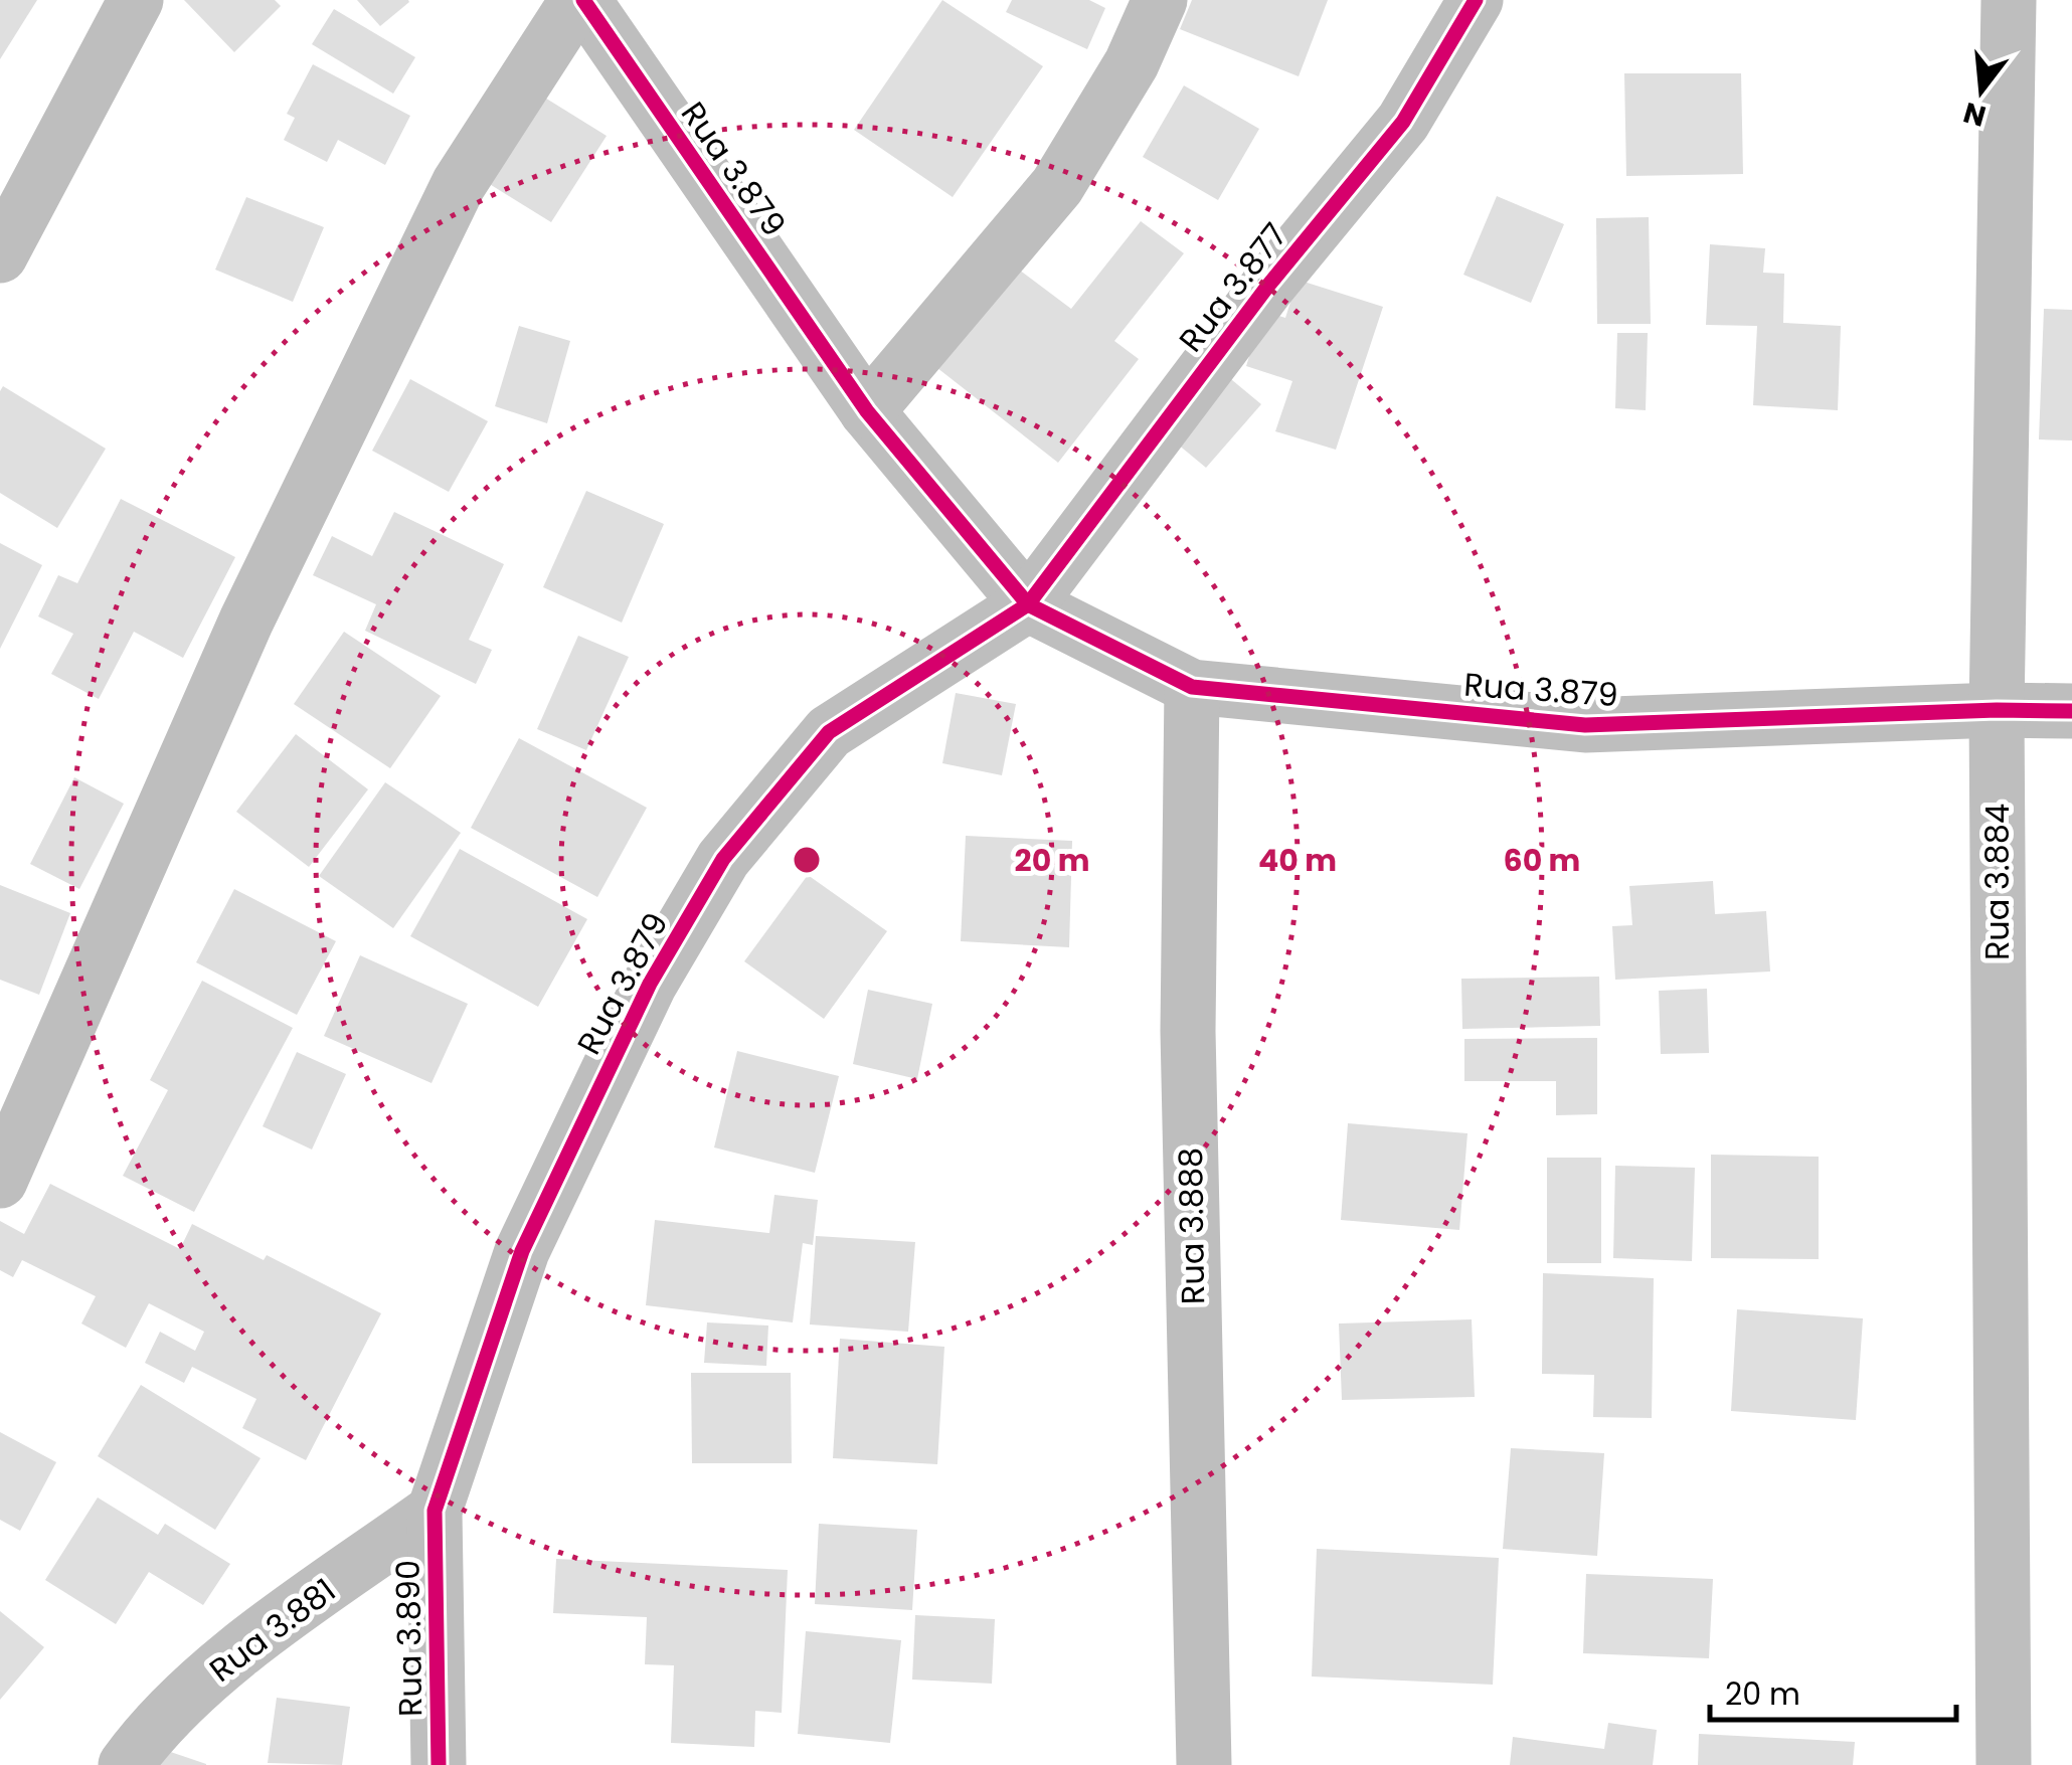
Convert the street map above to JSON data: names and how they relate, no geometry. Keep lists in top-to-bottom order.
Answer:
{
  "streets": {
    "street": [
      "Rua 3.879",
      "Rua 3.877",
      "Rua 3.884",
      "Rua 3.888",
      "Rua 3.881",
      "Rua 3.890"
    ]
  },
  "crossings": [
    ["Rua 3.879", "Rua 3.877"],
    ["Rua 3.879", "Rua 3.884"],
    ["Rua 3.879", "Rua 3.888"],
    ["Rua 3.879", "Rua 3.881"],
    ["Rua 3.879", "Rua 3.890"],
    ["Rua 3.881", "Rua 3.890"]
  ],
  "scale_bar": "20 m",
  "north": "bottom",
  "rings": ["20 m", "40 m", "60 m"]
}
